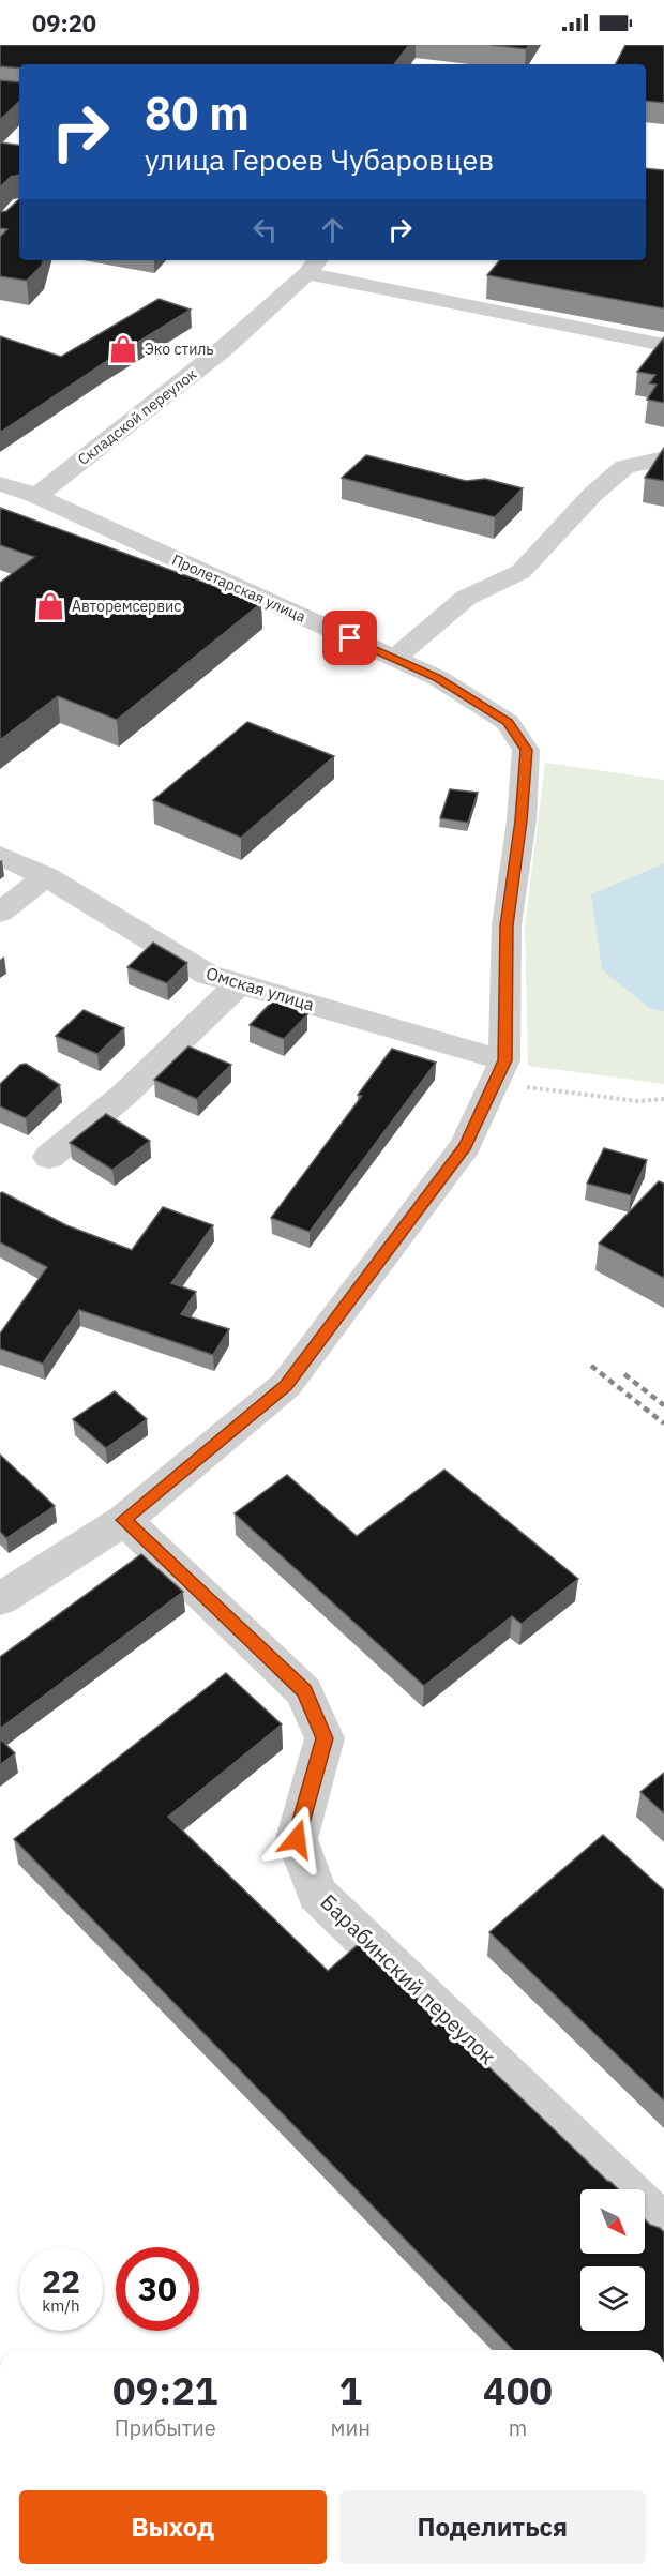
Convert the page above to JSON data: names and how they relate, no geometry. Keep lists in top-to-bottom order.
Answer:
{
  "streets": {
    "street": [
      "Складской переулок",
      "Пролетарская улица",
      "Омская улица",
      "Барабинский переулок"
    ]
  },
  "crossings": [
    ["Складской переулок", "Пролетарская улица"],
    ["Пролетарская улица", "Омская улица"]
  ],
  "places": {
    "shop": ["Эко стиль", "Авторемсервис"]
  },
  "north": "bottom right",
  "page": {
    "status": "09:20",
    "turn": ["80 m", "улица Героев Чубаровцев"],
    "speed": "22 km/h",
    "limit": "30",
    "eta": [
      "09:21",
      "Прибытие",
      "1",
      "мин",
      "400",
      "m"
    ],
    "buttons": ["Выход", "Поделиться"]
  }
}
